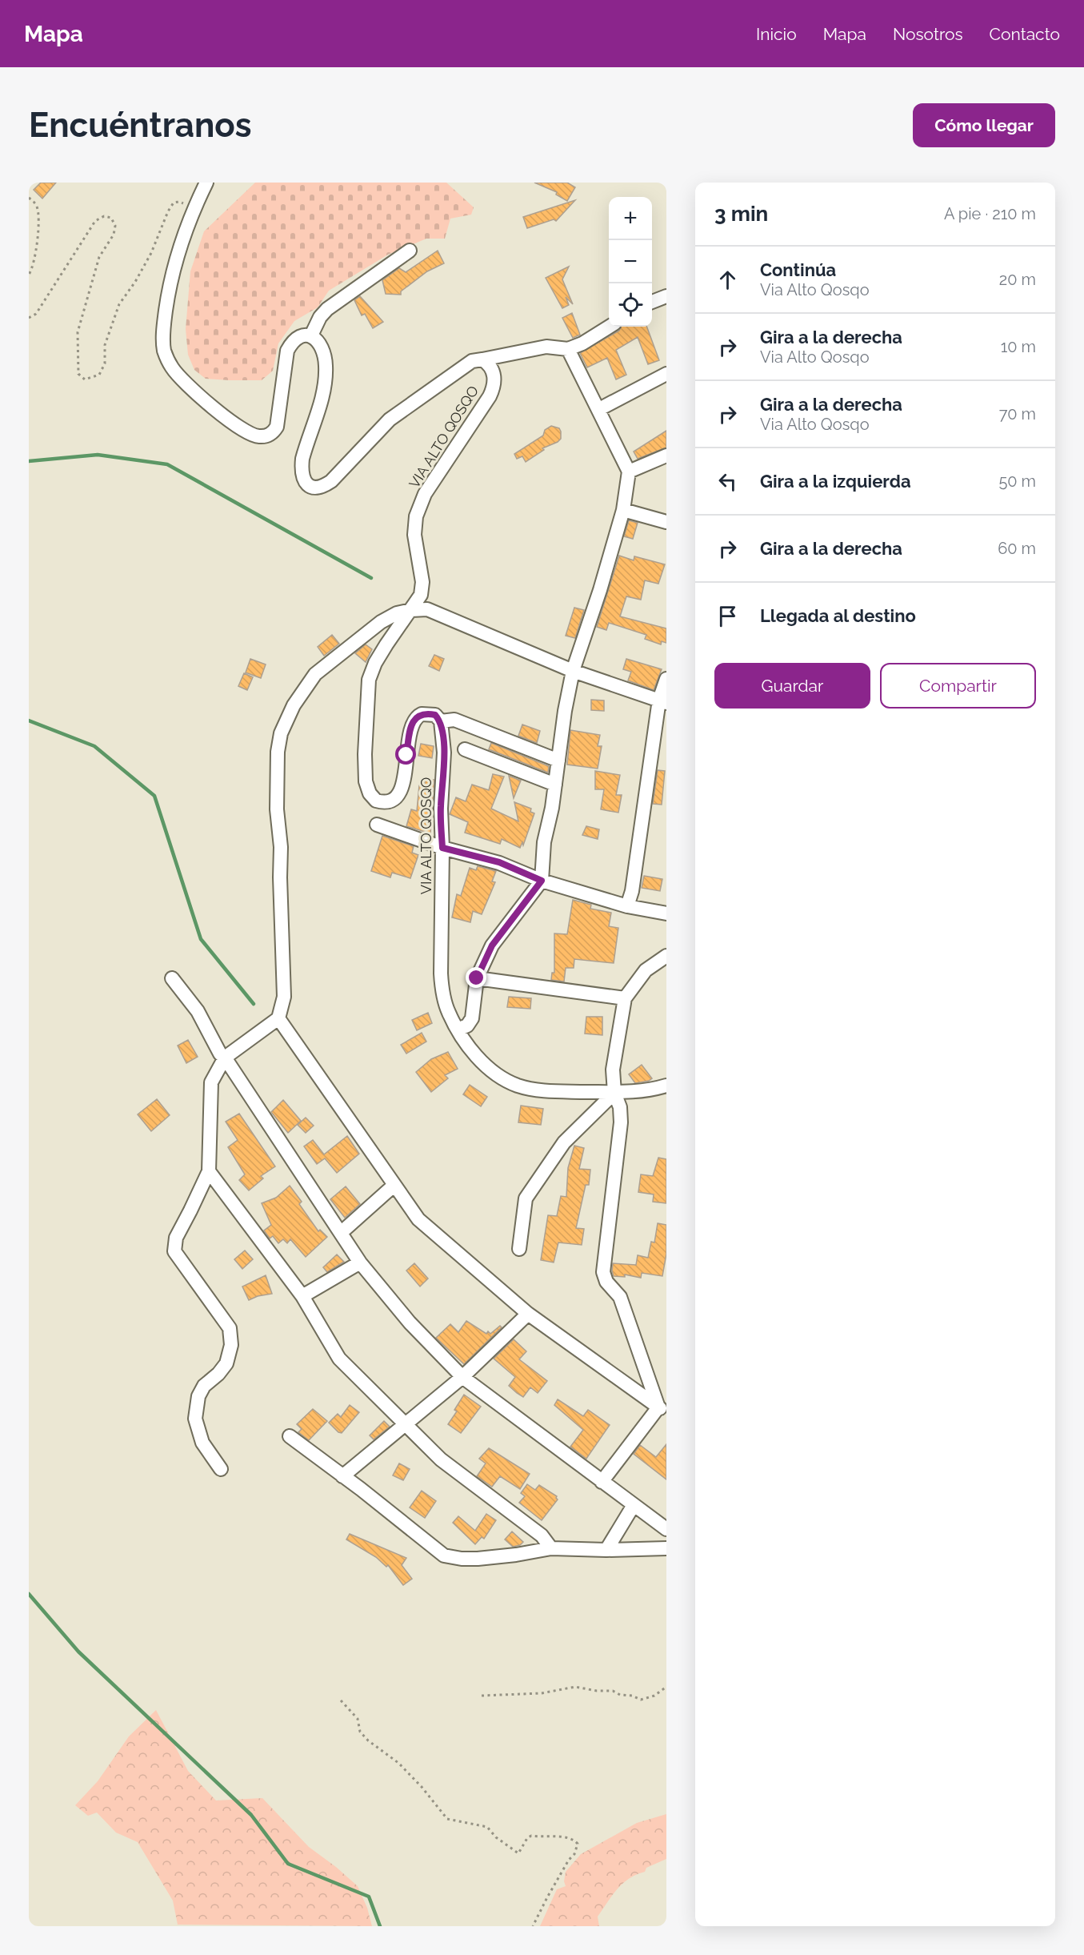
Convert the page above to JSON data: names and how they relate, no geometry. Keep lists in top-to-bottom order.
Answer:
{
  "streets": {
    "street": ["VIA ALTO QOSQO"]
  },
  "page": {
    "header": "Mapa",
    "nav": [
      "Inicio",
      "Mapa",
      "Nosotros",
      "Contacto"
    ],
    "buttons": [
      "Cómo llegar",
      ["Guardar", "Compartir"]
    ],
    "title": "Encuéntranos",
    "heading": ["3 min", "A pie · 210 m"],
    "map_buttons": ["+", "−"],
    "list": [
      ["Continúa", "Via Alto Qosqo", "20 m"],
      ["Gira a la derecha", "Via Alto Qosqo", "10 m"],
      ["Gira a la derecha", "Via Alto Qosqo", "70 m"],
      ["Gira a la izquierda", "50 m"],
      ["Gira a la derecha", "60 m"],
      "Llegada al destino"
    ]
  }
}
